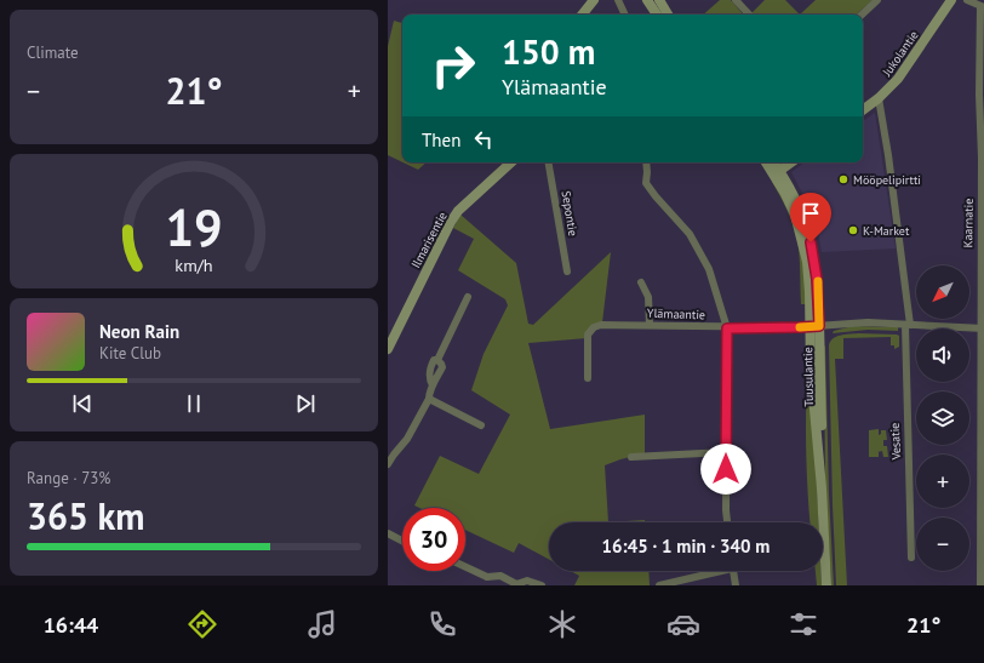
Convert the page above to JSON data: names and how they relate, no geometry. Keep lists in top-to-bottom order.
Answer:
{
  "streets": {
    "main road": ["Jukolantie", "Ilmarisentie", "Tuusulantie"],
    "street": [
      "Sepontie",
      "Kaarnatie",
      "Ylämaantie",
      "Vesatie"
    ]
  },
  "crossings": [
    ["Jukolantie", "Vesatie"],
    ["Kaarnatie", "Ylämaantie"],
    ["Ylämaantie", "Tuusulantie"],
    ["Ylämaantie", "Vesatie"]
  ],
  "places": ["Mööpelipirtti", "K-Market"],
  "north": "bottom left",
  "page": {
    "tile": [
      "Climate",
      ["Range · 73%", "365 km"]
    ],
    "turn": ["150 m", "Ylämaantie"],
    "heat": ["−", "21°", "+"],
    "then": "Then",
    "map_buttons": ["+", "−"],
    "song": ["Neon Rain", "Kite Club"],
    "limit": "30",
    "trip": "16:45 · 1 min · 340 m",
    "tabs": ["16:44", "21°"],
    "gauge": ["19", "km/h"]
  }
}
